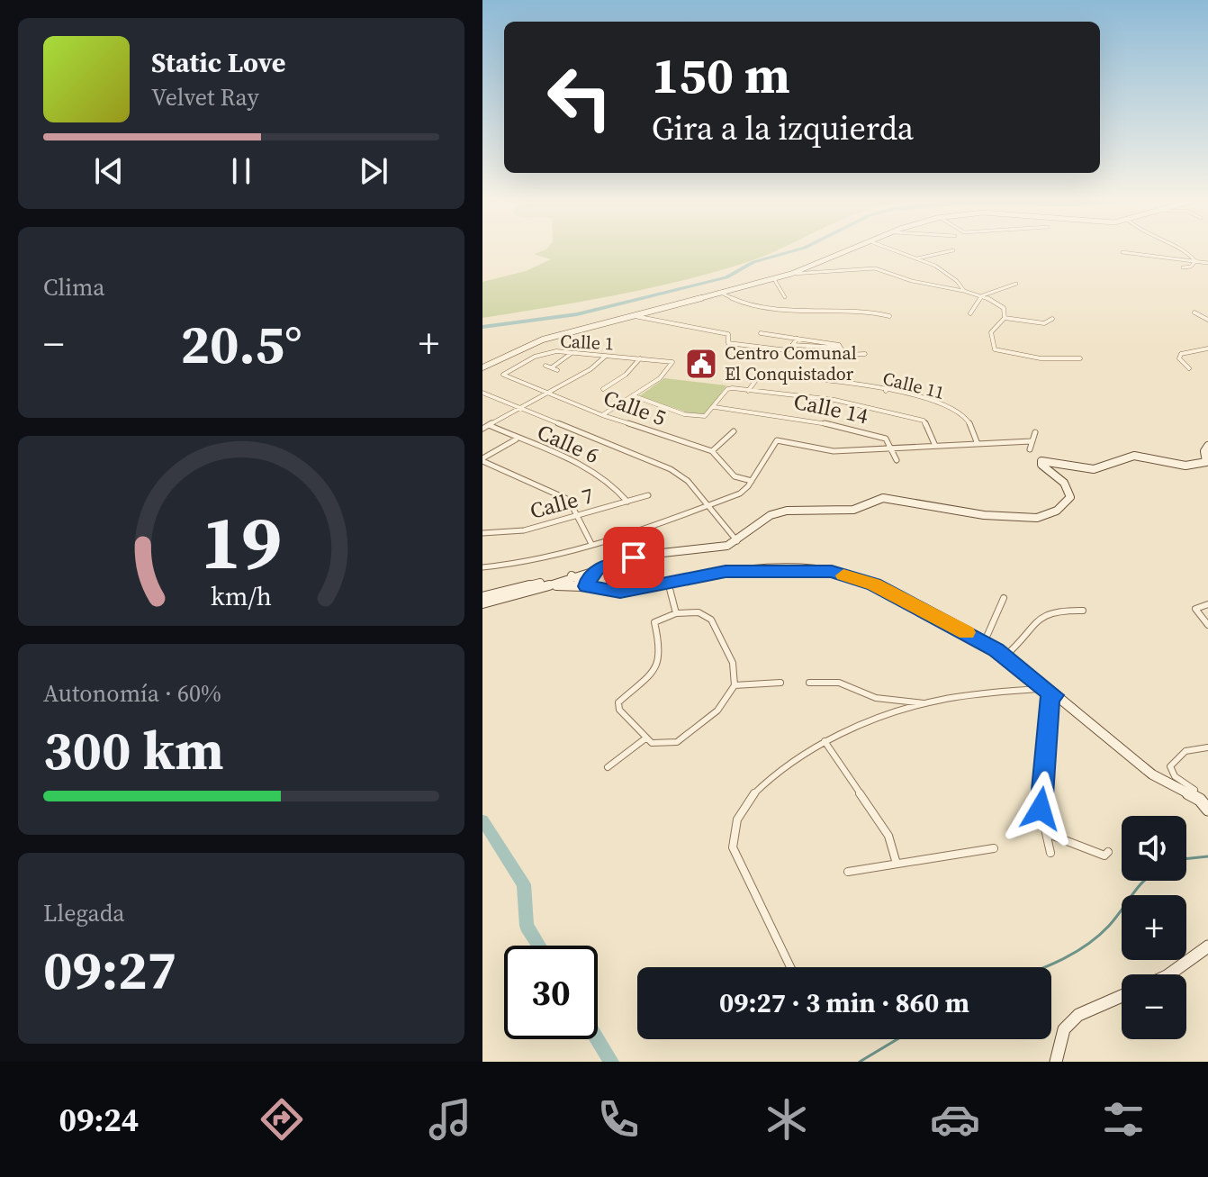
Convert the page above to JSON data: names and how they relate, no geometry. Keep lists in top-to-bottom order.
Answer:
{
  "streets": {
    "street": [
      "Calle 1",
      "Calle 11",
      "Calle 5",
      "Calle 14",
      "Calle 6",
      "Calle 7"
    ]
  },
  "crossings": [
    ["Calle 1", "Calle 5"],
    ["Calle 6", "Calle 7"]
  ],
  "places": {
    "public building": ["Centro Comunal El Conquistador"]
  },
  "page": {
    "turn": ["150 m", "Gira a la izquierda"],
    "song": ["Static Love", "Velvet Ray"],
    "tile": [
      "Clima",
      ["Autonomía · 60%", "300 km"],
      ["Llegada", "09:27"]
    ],
    "heat": ["−", "20.5°", "+"],
    "map_buttons": ["+", "−"],
    "limit": "30",
    "trip": "09:27 · 3 min · 860 m",
    "tabs": "09:24",
    "gauge": ["19", "km/h"]
  }
}
